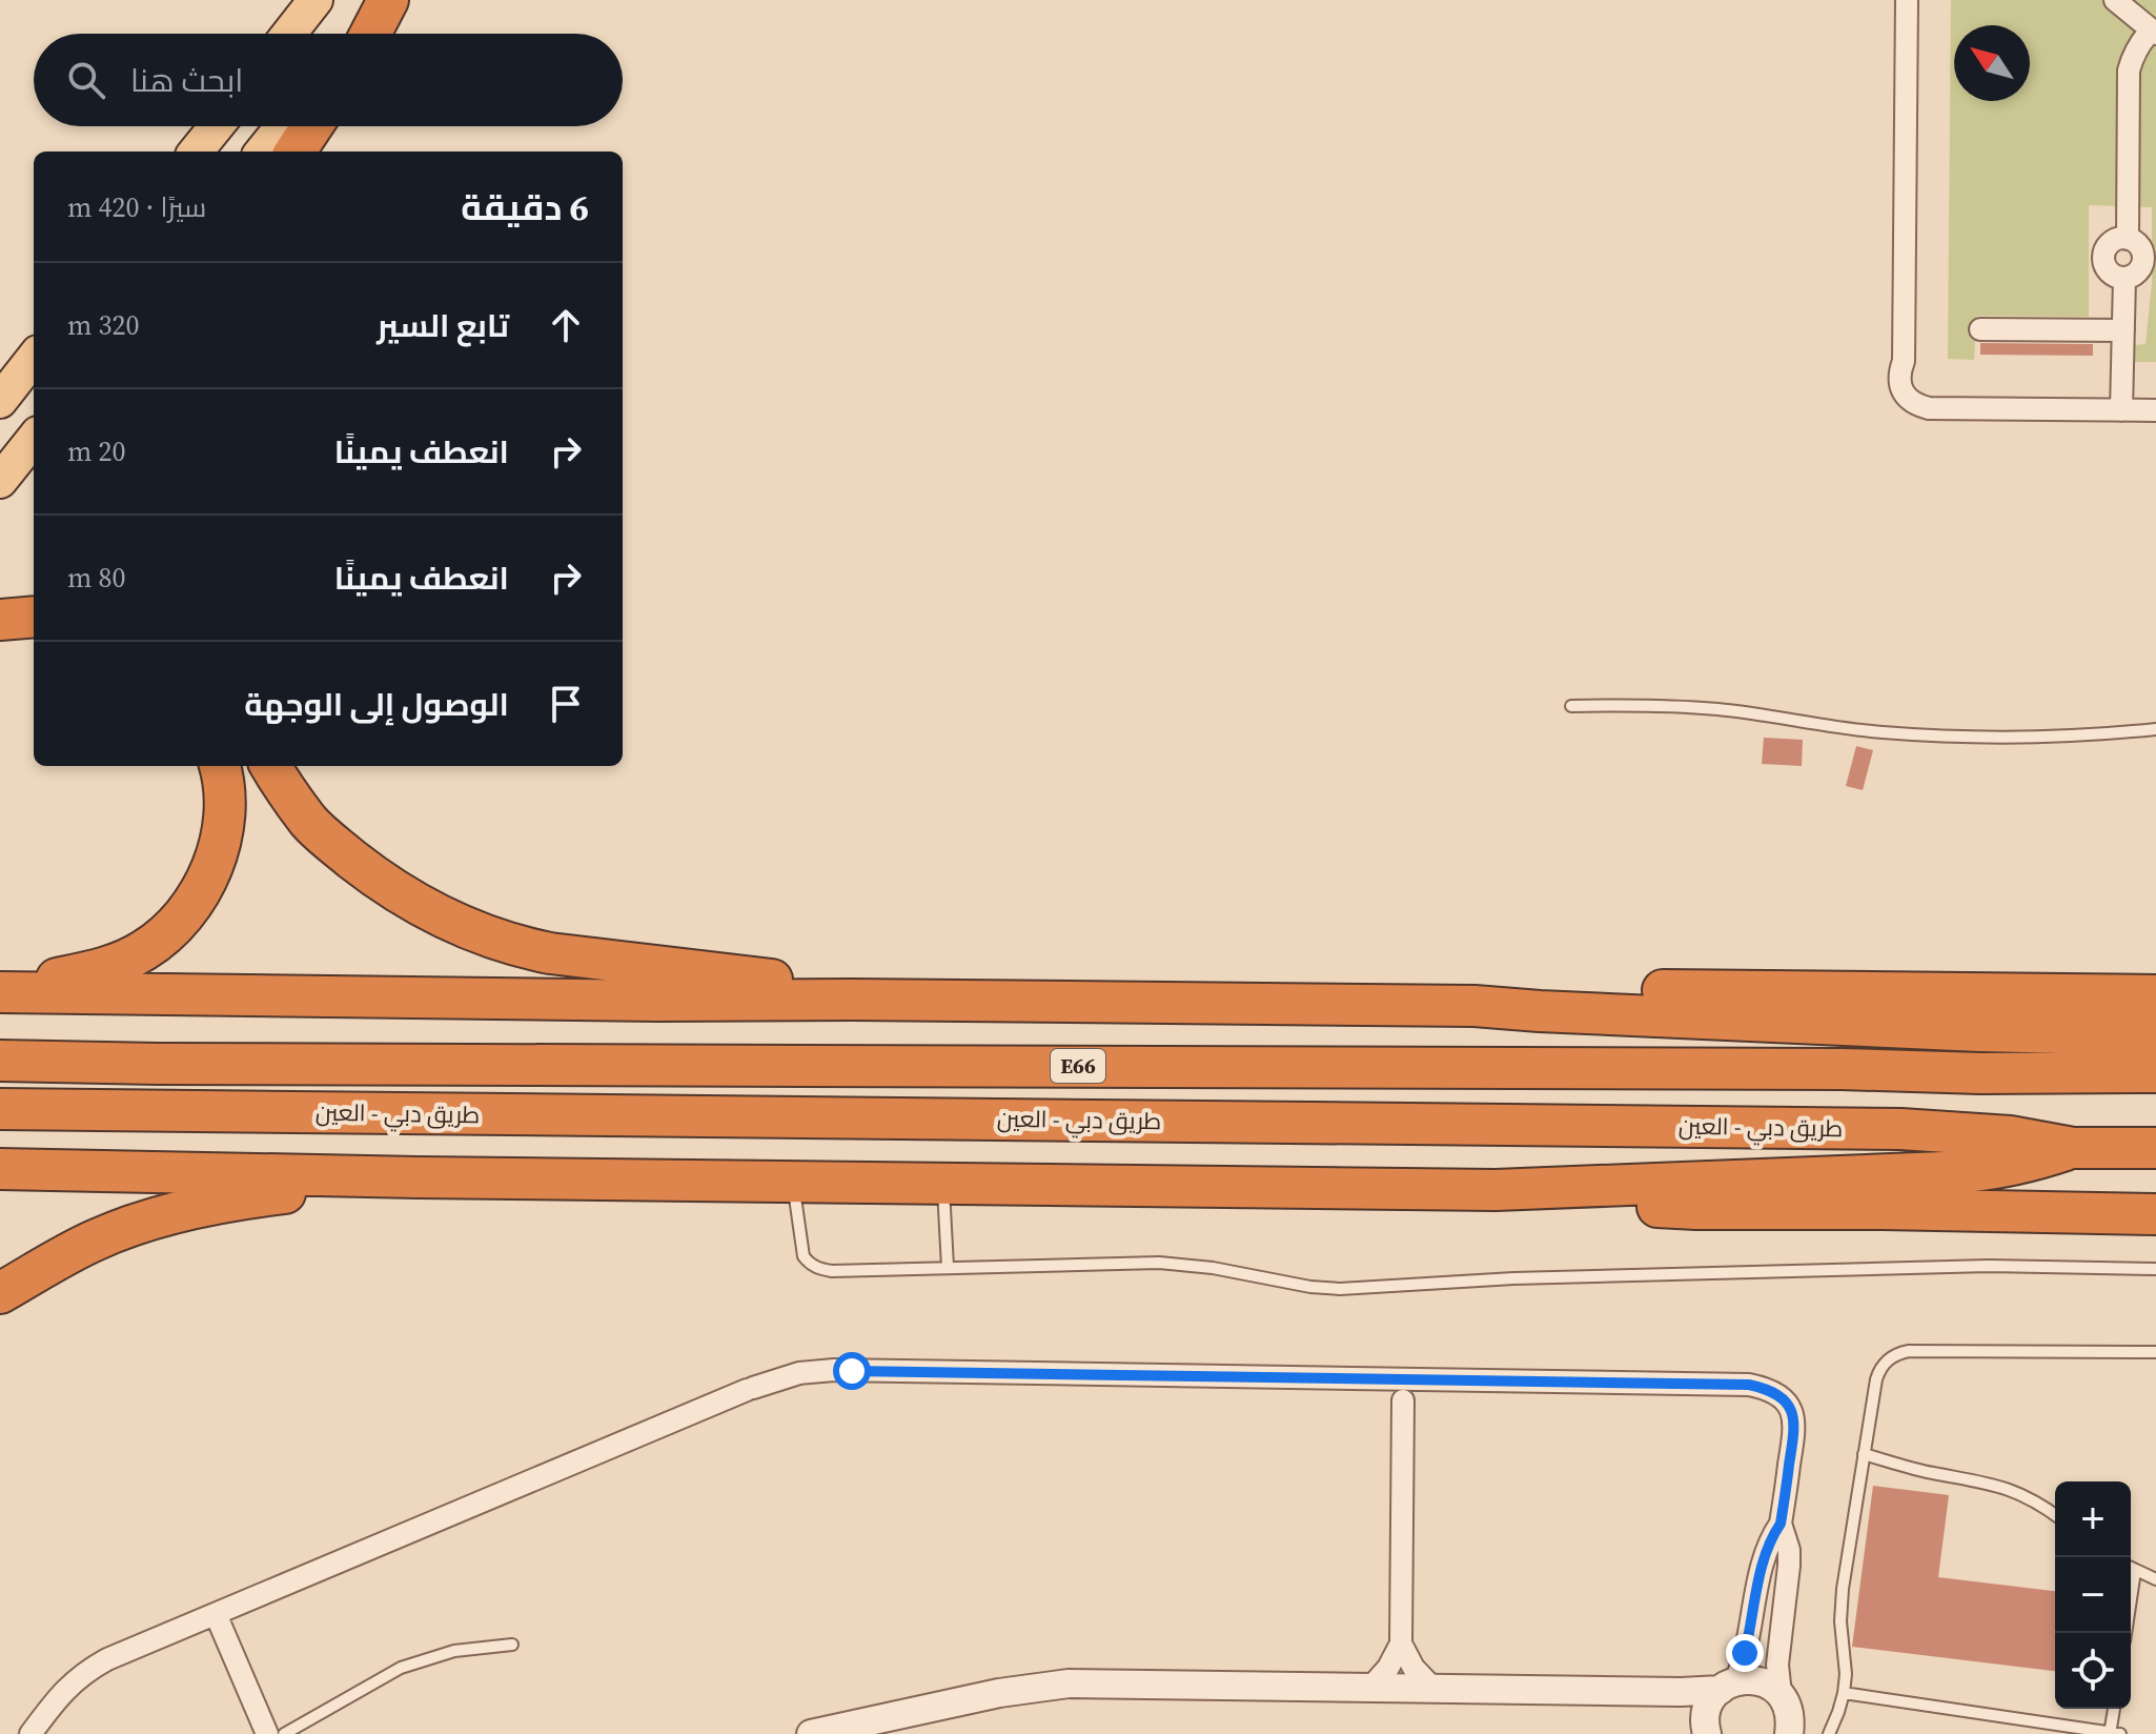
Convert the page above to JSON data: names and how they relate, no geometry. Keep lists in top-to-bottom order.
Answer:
{
  "streets": {
    "highway": ["E66", "طريق دبي - العين"]
  },
  "north": "top left",
  "page": {
    "search": "ابحث هنا",
    "heading": ["6 دقيقة", "سيرًا · 420 m"],
    "list": [
      ["تابع السير", "320 m"],
      ["انعطف يمينًا", "20 m"],
      ["انعطف يمينًا", "80 m"],
      "الوصول إلى الوجهة"
    ],
    "map_buttons": ["+", "−"]
  }
}
